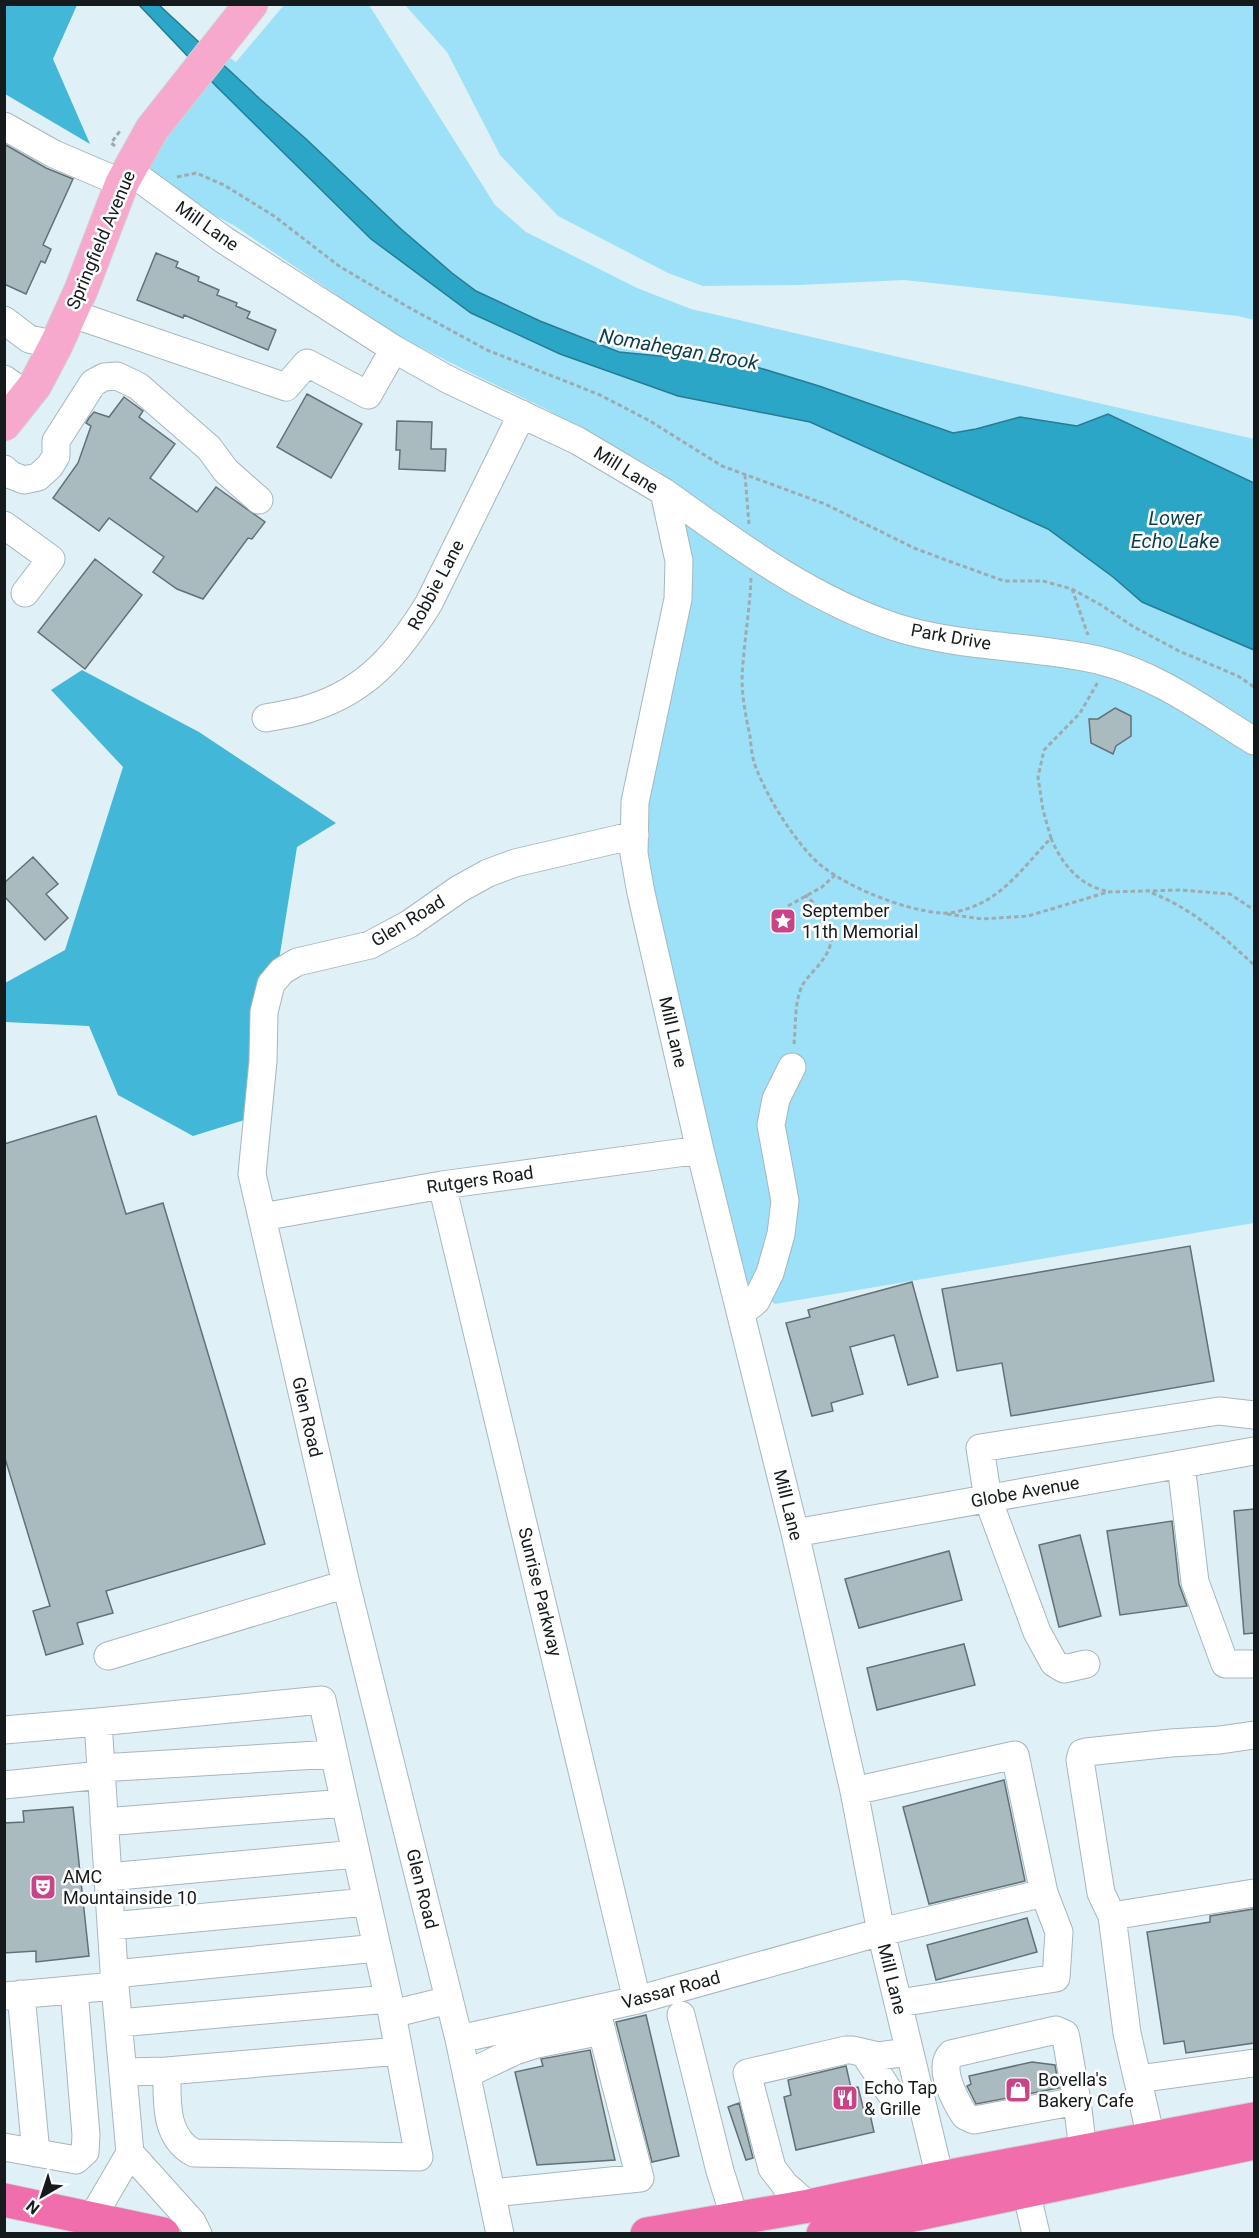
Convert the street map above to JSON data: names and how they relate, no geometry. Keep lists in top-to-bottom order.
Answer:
{
  "streets": {
    "main road": ["Springfield Avenue"],
    "street": [
      "Mill Lane",
      "Robbie Lane",
      "Park Drive",
      "Glen Road",
      "Rutgers Road",
      "Globe Avenue",
      "Sunrise Parkway",
      "Vassar Road"
    ]
  },
  "crossings": [
    ["Mill Lane", "Springfield Avenue"],
    ["Mill Lane", "Robbie Lane"],
    ["Mill Lane", "Park Drive"],
    ["Mill Lane", "Glen Road"],
    ["Mill Lane", "Rutgers Road"],
    ["Mill Lane", "Globe Avenue"],
    ["Mill Lane", "Vassar Road"],
    ["Glen Road", "Rutgers Road"],
    ["Glen Road", "Vassar Road"],
    ["Rutgers Road", "Sunrise Parkway"],
    ["Sunrise Parkway", "Vassar Road"]
  ],
  "water": ["Nomahegan Brook", "Lower Echo Lake"],
  "places": {
    "place": ["September 11th Memorial"],
    "theatre": ["AMC Mountainside 10"],
    "shop": ["Bovella's Bakery Cafe"],
    "restaurant": ["Echo Tap & Grille"]
  },
  "north": "bottom left"
}
